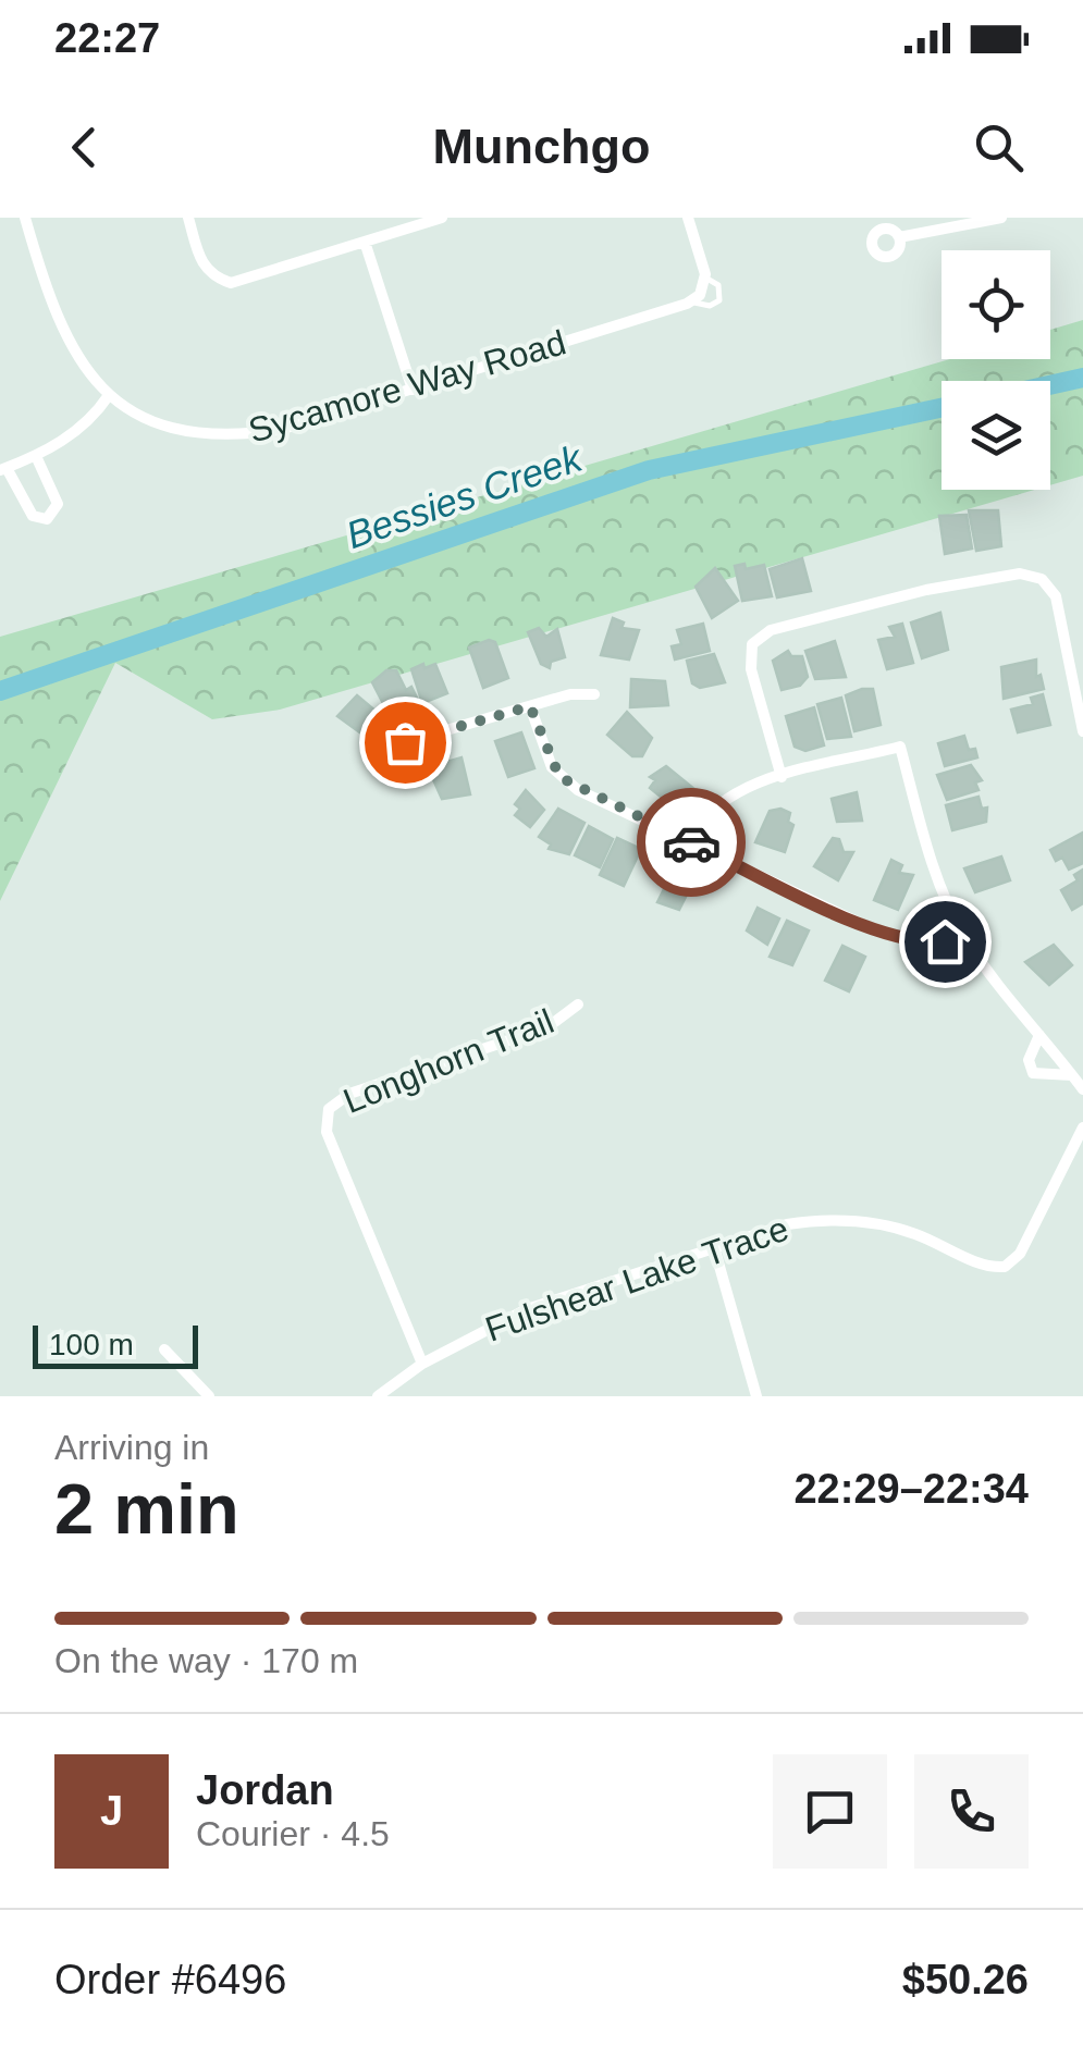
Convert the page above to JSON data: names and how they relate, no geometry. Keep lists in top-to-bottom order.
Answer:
{
  "streets": {
    "street": ["Sycamore Way Road", "Longhorn Trail", "Fulshear Lake Trace"]
  },
  "crossings": [
    ["Longhorn Trail", "Fulshear Lake Trace"]
  ],
  "water": ["Bessies Creek"],
  "scale_bar": "100 m",
  "page": {
    "status": "22:27",
    "header": "Munchgo",
    "scale": "100 m",
    "heading": ["2 min", "Arriving in", "22:29–22:34"],
    "panel": [
      "Jordan",
      "Courier · 4.5",
      "Order #6496",
      "$50.26"
    ],
    "bar": "On the way · 170 m",
    "round": "J"
  }
}
